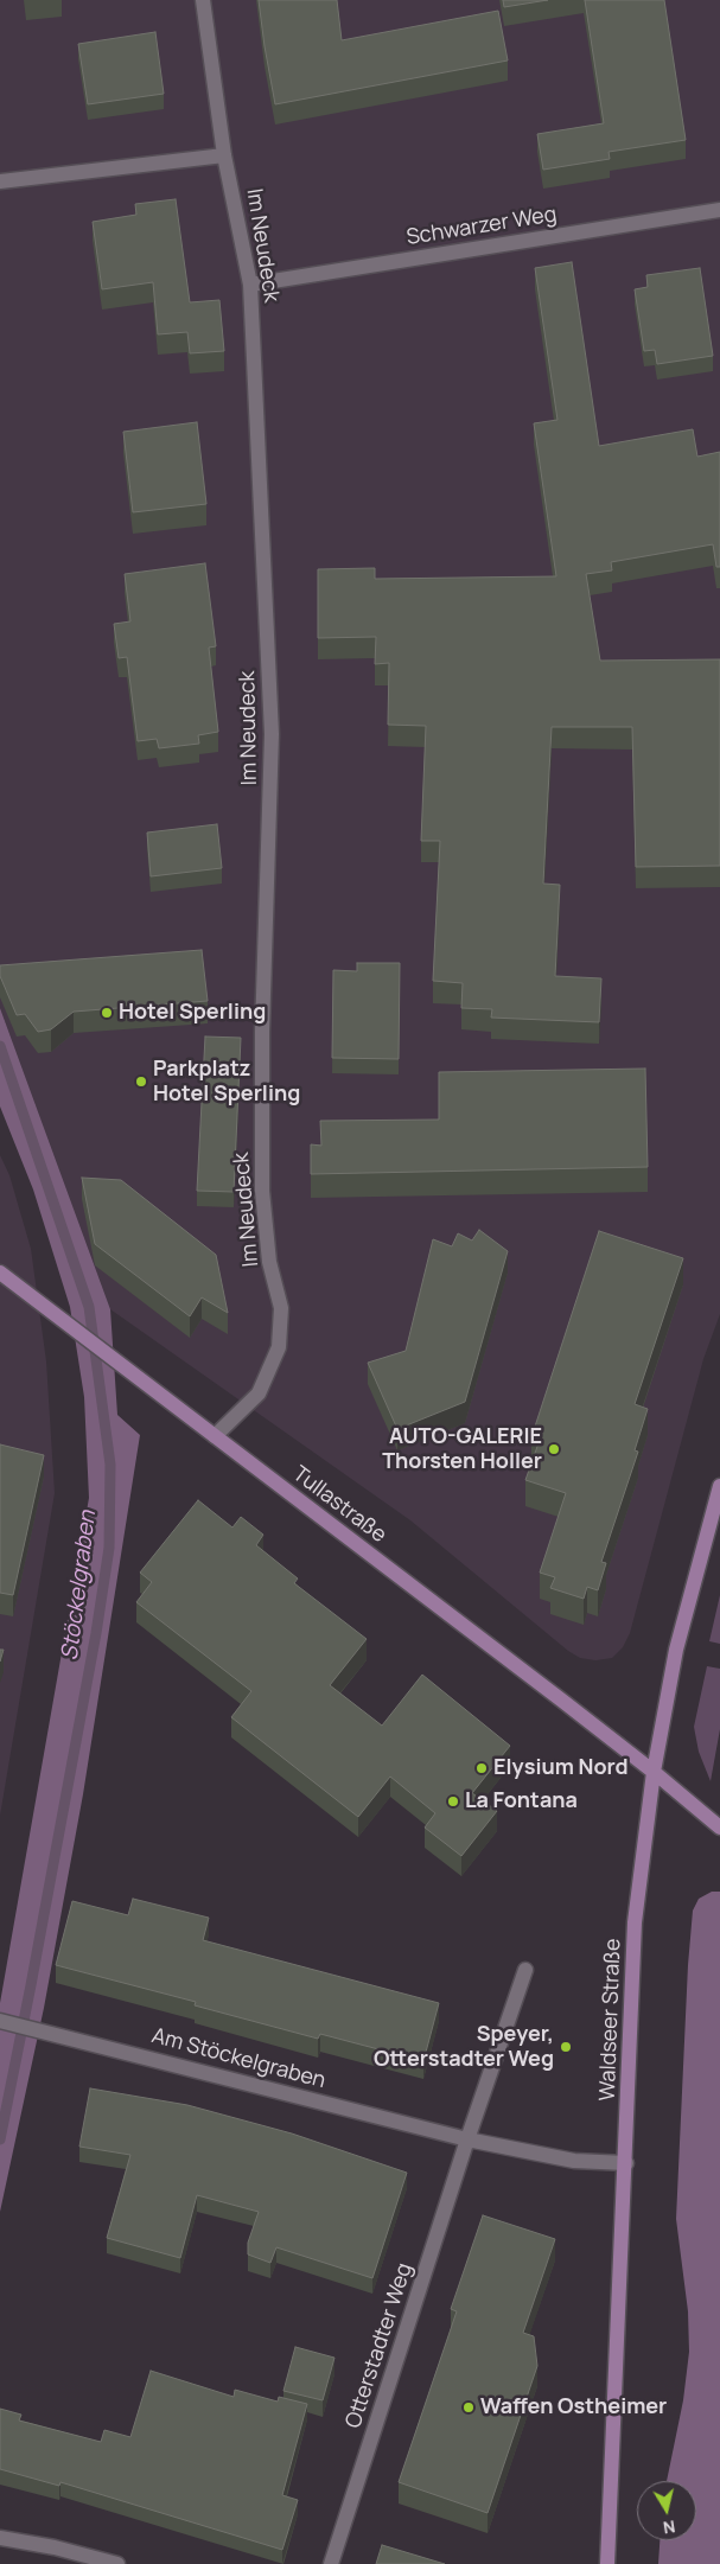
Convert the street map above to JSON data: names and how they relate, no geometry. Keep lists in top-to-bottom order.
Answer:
{
  "streets": {
    "main road": ["Tullastraße", "Waldseer Straße"],
    "street": [
      "Schwarzer Weg",
      "Im Neudeck",
      "Am Stöckelgraben",
      "Otterstadter Weg"
    ]
  },
  "crossings": [
    ["Schwarzer Weg", "Im Neudeck"],
    ["Im Neudeck", "Tullastraße"],
    ["Tullastraße", "Waldseer Straße"],
    ["Am Stöckelgraben", "Otterstadter Weg"]
  ],
  "water": ["Stöckelgraben"],
  "places": [
    "Hotel Sperling",
    "Parkplatz Hotel Sperling",
    "AUTO-GALERIE Thorsten Holler",
    "Elysium Nord",
    "La Fontana",
    "Speyer, Otterstadter Weg",
    "Waffen Ostheimer"
  ],
  "north": "bottom"
}
